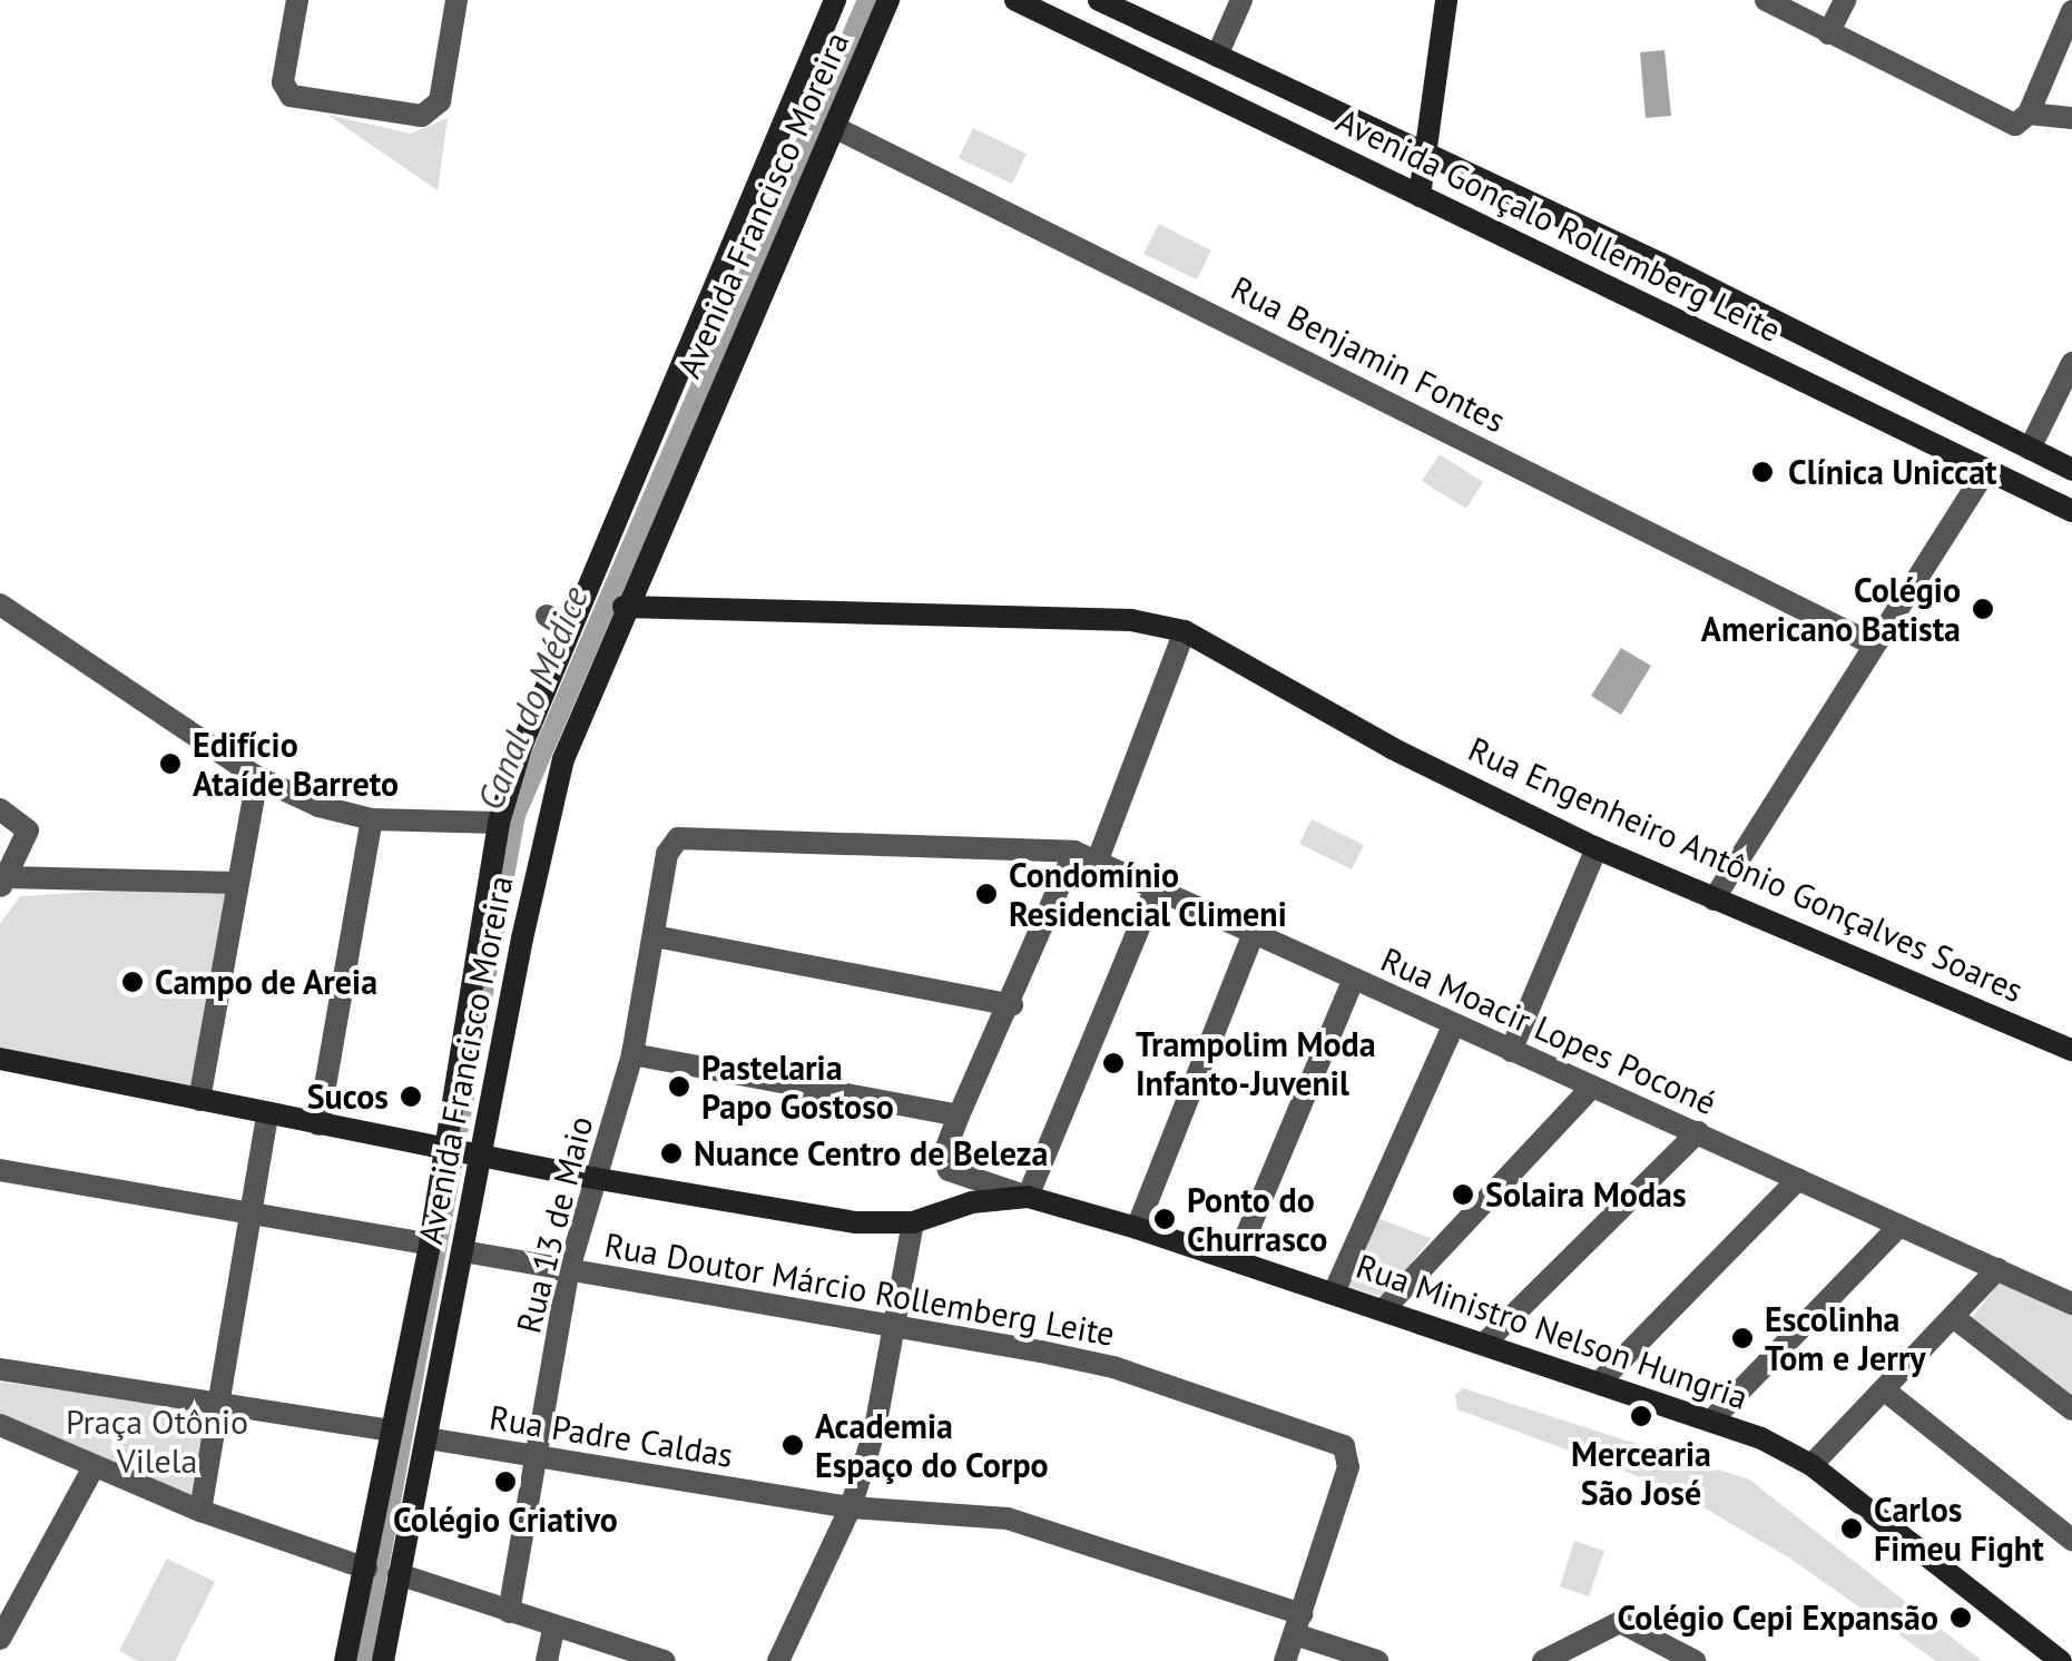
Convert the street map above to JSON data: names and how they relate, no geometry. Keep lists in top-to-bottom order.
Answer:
{
  "streets": {
    "street": [
      "Avenida Francisco Moreira",
      "Avenida Gonçalo Rollemberg Leite",
      "Rua Benjamin Fontes",
      "Rua Engenheiro Antônio Gonçalves Soares",
      "Rua Moacir Lopes Poconé",
      "Rua 13 de Maio",
      "Rua Doutor Márcio Rollemberg Leite",
      "Rua Ministro Nelson Hungria",
      "Rua Padre Caldas"
    ]
  },
  "crossings": [
    ["Avenida Francisco Moreira", "Rua Benjamin Fontes"],
    ["Avenida Francisco Moreira", "Rua Engenheiro Antônio Gonçalves Soares"],
    ["Avenida Francisco Moreira", "Rua Doutor Márcio Rollemberg Leite"],
    ["Avenida Francisco Moreira", "Rua Ministro Nelson Hungria"],
    ["Avenida Francisco Moreira", "Rua Padre Caldas"],
    ["Rua Moacir Lopes Poconé", "Rua 13 de Maio"],
    ["Rua 13 de Maio", "Rua Doutor Márcio Rollemberg Leite"],
    ["Rua 13 de Maio", "Rua Ministro Nelson Hungria"],
    ["Rua 13 de Maio", "Rua Padre Caldas"],
    ["Rua Doutor Márcio Rollemberg Leite", "Rua Padre Caldas"]
  ],
  "water": ["Canal do Médice"],
  "parks": ["Praça Otônio Vilela"],
  "places": [
    "Clínica Uniccat",
    "Colégio Americano Batista",
    "Edifício Ataíde Barreto",
    "Condomínio Residencial Climeni",
    "Campo de Areia",
    "Trampolim Moda Infanto-Juvenil",
    "Pastelaria Papo Gostoso",
    "Sucos",
    "Nuance Centro de Beleza",
    "Solaira Modas",
    "Ponto do Churrasco",
    "Escolinha Tom e Jerry",
    "Mercearia São José",
    "Academia Espaço do Corpo",
    "Colégio Criativo",
    "Carlos Fimeu Fight",
    "Colégio Cepi Expansão"
  ]
}
